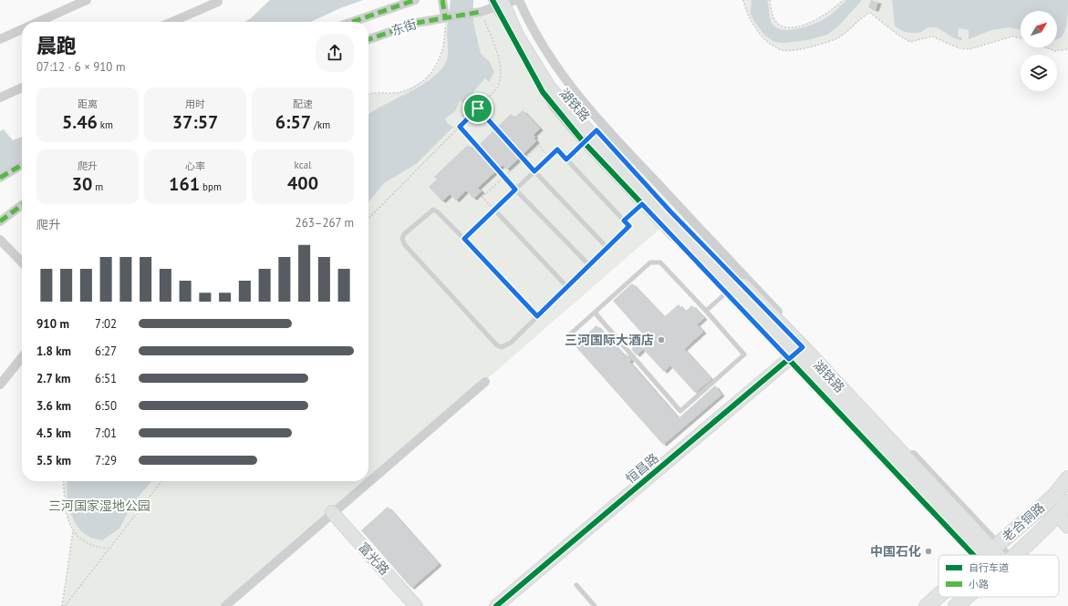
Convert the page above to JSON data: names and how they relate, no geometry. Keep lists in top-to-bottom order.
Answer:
{
  "streets": {
    "main road": ["湖铁路", "老合铜路"],
    "street": ["东街", "恒昌路", "富光路"]
  },
  "crossings": [
    ["东街", "湖铁路"],
    ["湖铁路", "恒昌路"],
    ["湖铁路", "老合铜路"]
  ],
  "parks": ["三河国家湿地公园"],
  "places": ["三河国际大酒店", "中国石化"],
  "legend": ["自行车道", "小路"],
  "north": "top right",
  "page": {
    "heading": ["晨跑", "07:12 · 6 × 910 m"],
    "stats": [
      ["距离", "5.46 km"],
      ["用时", "37:57"],
      ["配速", "6:57 /km"],
      ["爬升", "30 m"],
      ["心率", "161 bpm"],
      ["kcal", "400"]
    ],
    "chart": ["爬升", "263–267 m"],
    "list": [
      {
        "name": "910 m",
        "note": "7:02"
      },
      {
        "name": "1.8 km",
        "note": "6:27"
      },
      {
        "name": "2.7 km",
        "note": "6:51"
      },
      {
        "name": "3.6 km",
        "note": "6:50"
      },
      {
        "name": "4.5 km",
        "note": "7:01"
      },
      {
        "name": "5.5 km",
        "note": "7:29"
      }
    ]
  }
}
